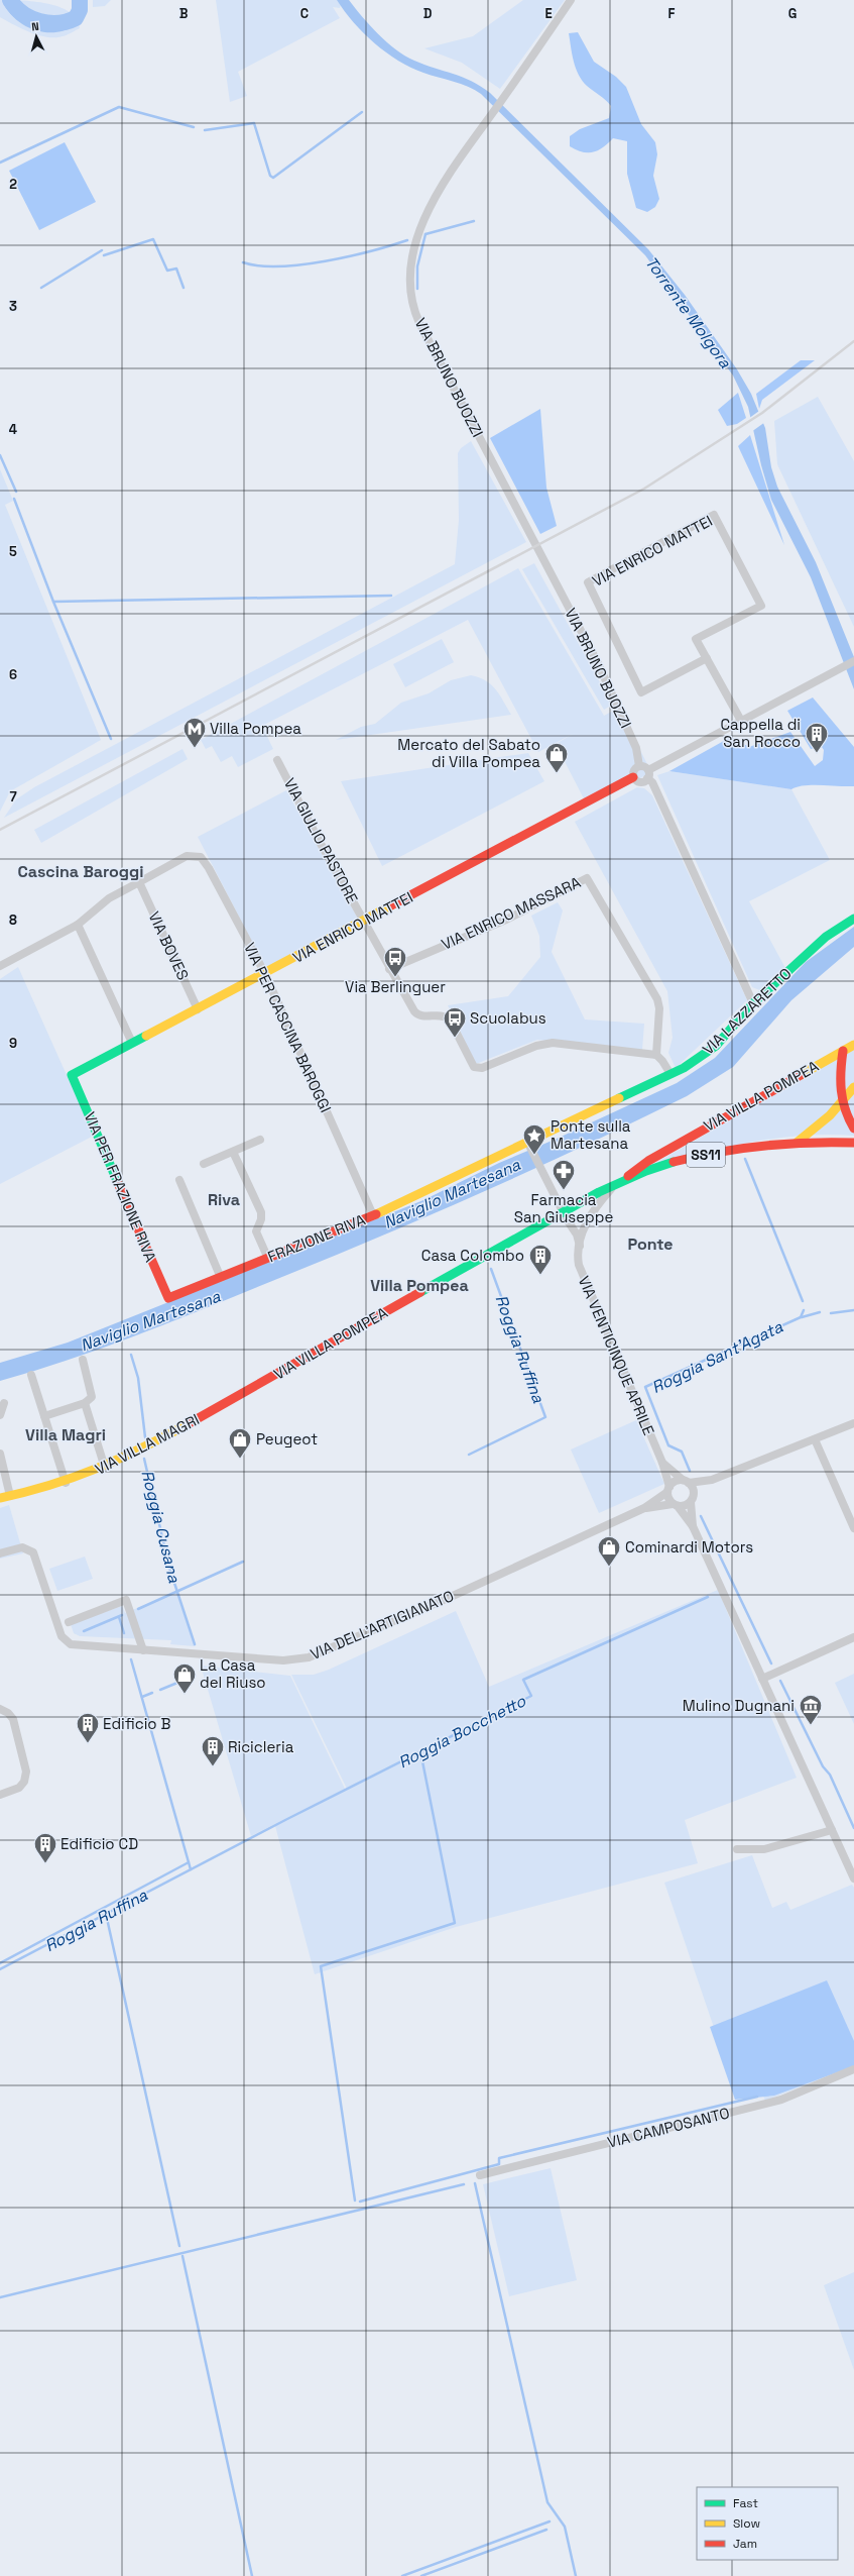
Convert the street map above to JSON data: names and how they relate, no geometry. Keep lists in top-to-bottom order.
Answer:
{
  "streets": {
    "street": [
      "VIA BRUNO BUOZZI",
      "VIA ENRICO MATTEI",
      "VIA GIULIO PASTORE",
      "VIA ENRICO MASSARA",
      "VIA BOVES",
      "VIA LAZZARETTO",
      "VIA PER CASCINA BAROGGI",
      "VIA VILLA POMPEA",
      "SS11",
      "VIA PER FRAZIONE RIVA",
      "FRAZIONE RIVA",
      "VIA VENTICINQUE APRILE",
      "VIA VILLA MAGRI",
      "VIA DELL'ARTIGIANATO",
      "VIA CAMPOSANTO"
    ]
  },
  "crossings": [
    ["VIA ENRICO MATTEI", "VIA GIULIO PASTORE"],
    ["VIA ENRICO MATTEI", "VIA BOVES"],
    ["VIA ENRICO MATTEI", "VIA PER CASCINA BAROGGI"],
    ["VIA ENRICO MATTEI", "VIA PER FRAZIONE RIVA"],
    ["VIA GIULIO PASTORE", "VIA ENRICO MASSARA"],
    ["VIA BOVES", "VIA PER CASCINA BAROGGI"],
    ["VIA LAZZARETTO", "FRAZIONE RIVA"],
    ["VIA LAZZARETTO", "VIA VENTICINQUE APRILE"],
    ["VIA PER CASCINA BAROGGI", "FRAZIONE RIVA"],
    ["VIA VILLA POMPEA", "SS11"],
    ["VIA VILLA POMPEA", "VIA VENTICINQUE APRILE"],
    ["VIA VILLA POMPEA", "VIA VILLA MAGRI"],
    ["SS11", "VIA VENTICINQUE APRILE"],
    ["VIA PER FRAZIONE RIVA", "FRAZIONE RIVA"],
    ["FRAZIONE RIVA", "VIA VENTICINQUE APRILE"],
    ["VIA VENTICINQUE APRILE", "VIA DELL'ARTIGIANATO"]
  ],
  "districts": [
    "Cascina Baroggi",
    "Riva",
    "Ponte",
    "Villa Pompea",
    "Villa Magri"
  ],
  "water": [
    "Torrente Molgora",
    "Naviglio Martesana",
    "Roggia Ruffina",
    "Roggia Sant'Agata",
    "Roggia Cusana",
    "Roggia Bocchetto"
  ],
  "places": {
    "metro station": ["Villa Pompea"],
    "building": [
      "Cappella di San Rocco",
      "Casa Colombo",
      "Edificio B",
      "Ricicleria",
      "Edificio CD"
    ],
    "shop": [
      "Mercato del Sabato di Villa Pompea",
      "Peugeot",
      "Cominardi Motors",
      "La Casa del Riuso"
    ],
    "bus stop": ["Via Berlinguer", "Scuolabus"],
    "place": ["Ponte sulla Martesana"],
    "pharmacy": ["Farmacia San Giuseppe"],
    "museum": ["Mulino Dugnani"]
  },
  "legend": ["Fast", "Slow", "Jam"],
  "north": "top",
  "grid": {
    "columns": [
      "B",
      "C",
      "D",
      "E",
      "F",
      "G"
    ],
    "rows": [
      "2",
      "3",
      "4",
      "5",
      "6",
      "7",
      "8",
      "9"
    ]
  }
}
